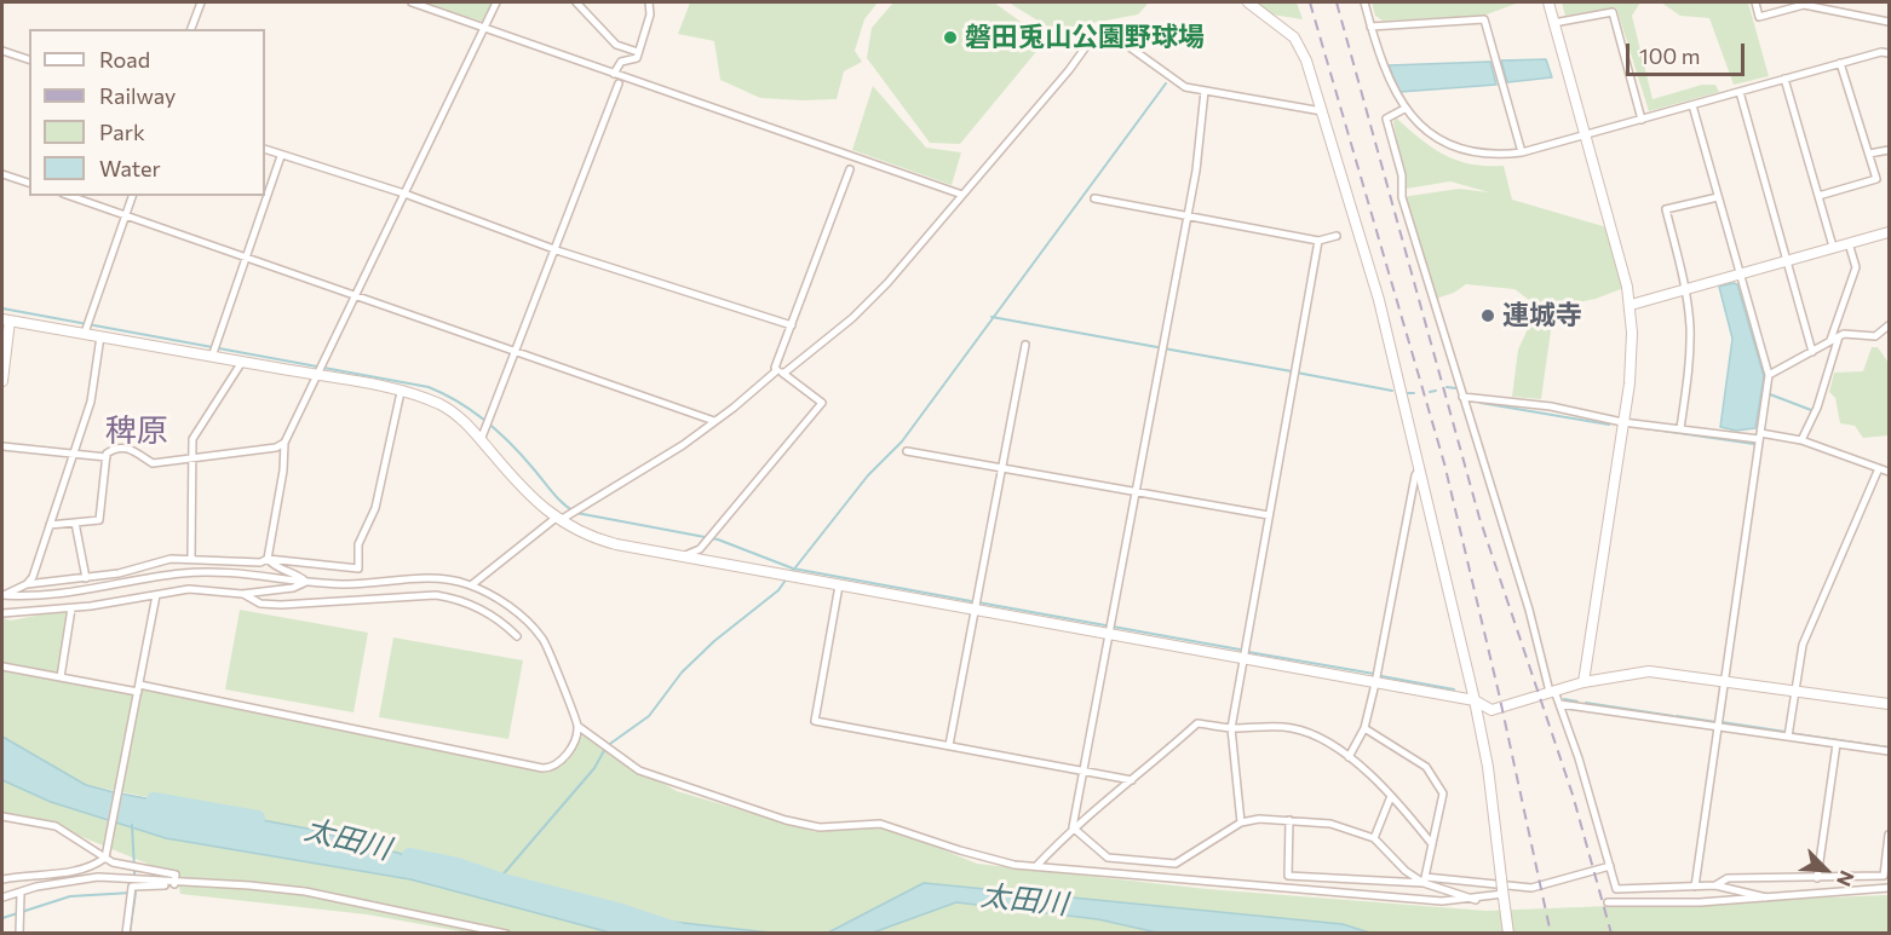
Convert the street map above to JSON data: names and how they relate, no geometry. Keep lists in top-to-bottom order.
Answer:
{
  "districts": ["稗原"],
  "water": ["太田川"],
  "places": ["磐田兎山公園野球場", "連城寺"],
  "legend": [
    "Road",
    "Railway",
    "Park",
    "Water"
  ],
  "scale_bar": "100 m",
  "north": "bottom right"
}
